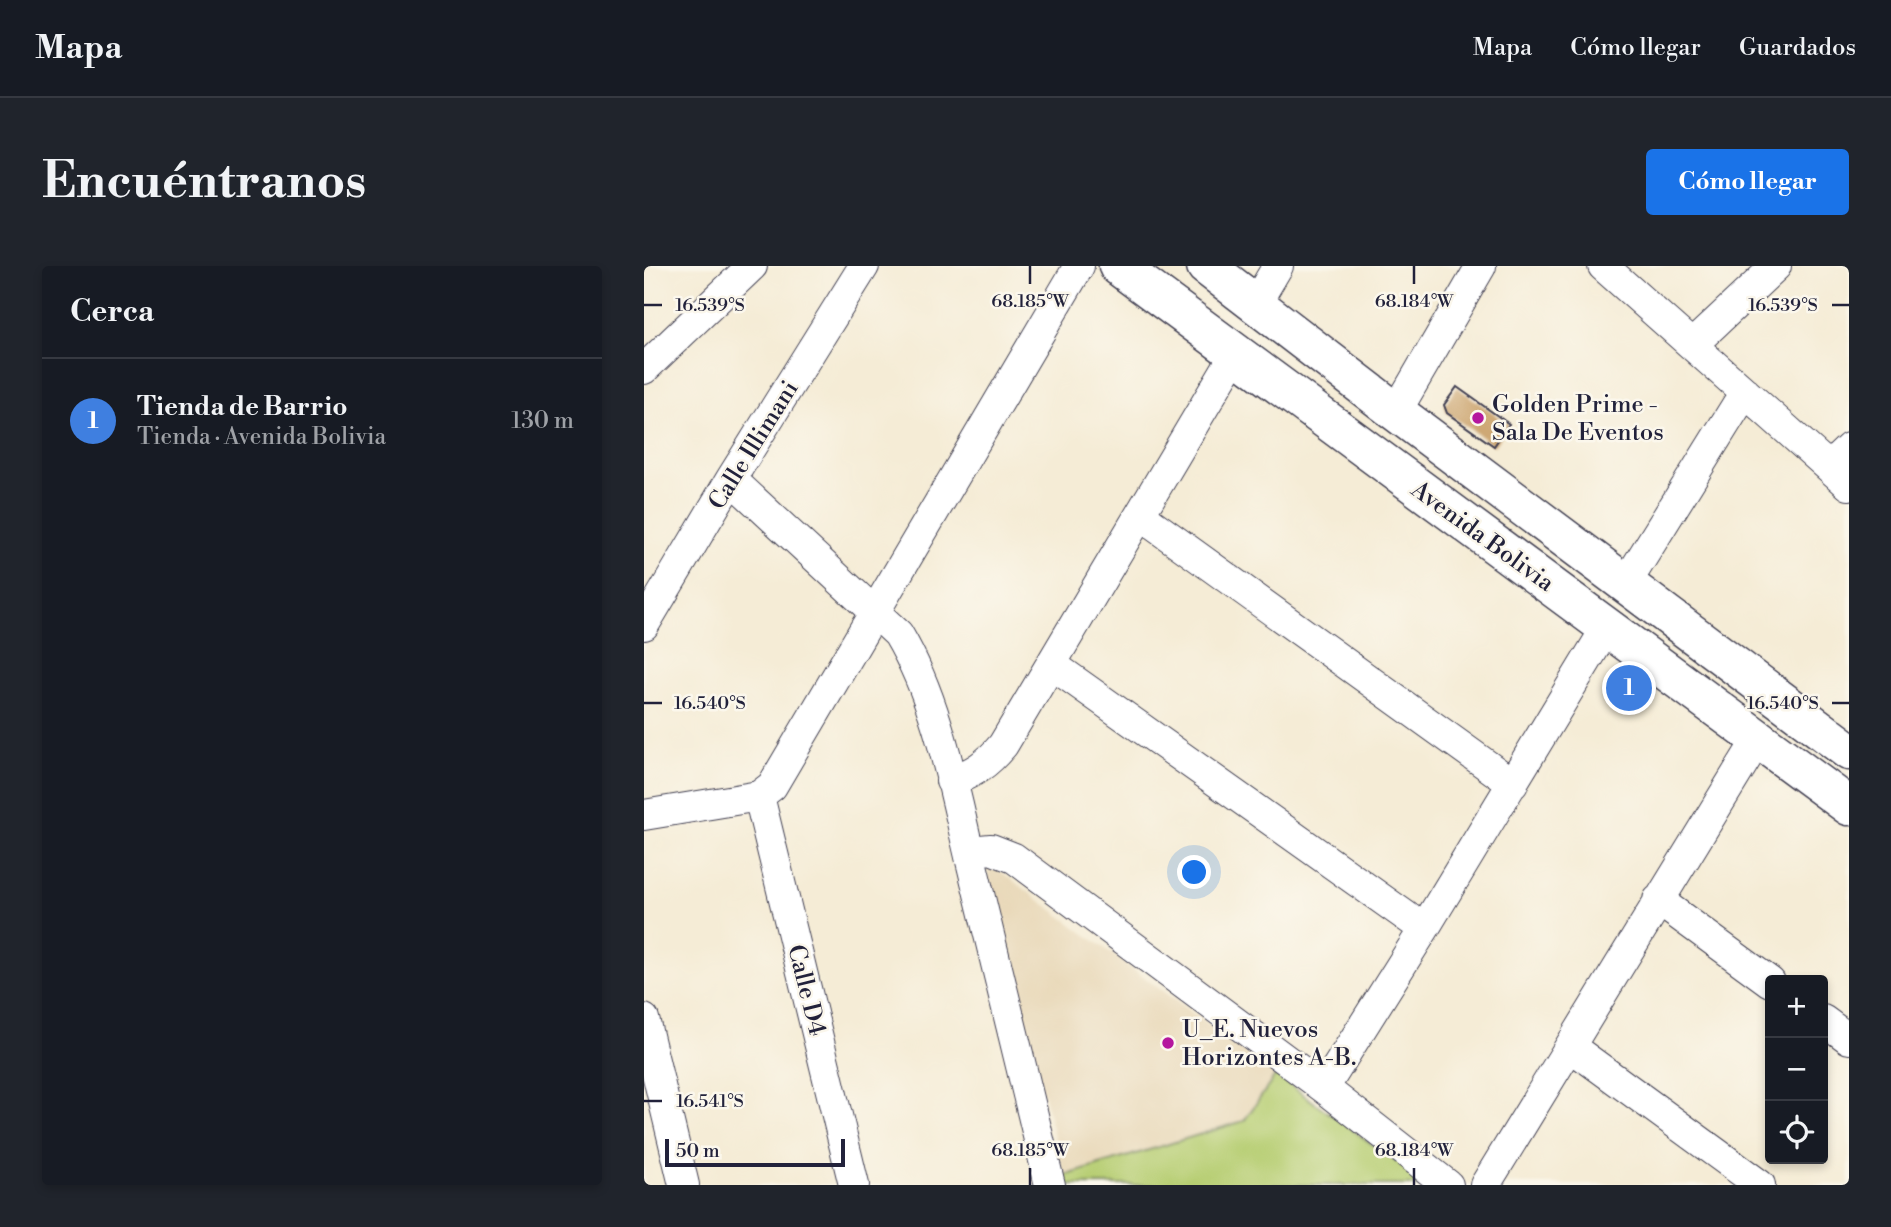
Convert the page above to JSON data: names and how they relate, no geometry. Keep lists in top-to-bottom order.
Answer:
{
  "streets": {
    "main road": ["Avenida Bolivia"],
    "street": ["Calle Illimani", "Calle D4"]
  },
  "places": ["Golden Prime - Sala De Eventos", "U_E. Nuevos Horizontes A-B."],
  "scale_bar": "50 m",
  "page": {
    "header": "Mapa",
    "nav": ["Mapa", "Cómo llegar", "Guardados"],
    "buttons": "Cómo llegar",
    "title": "Encuéntranos",
    "heading": "Cerca",
    "list": [
      {
        "mark": "1",
        "name": "Tienda de Barrio",
        "note": "Tienda · Avenida Bolivia",
        "value": "130 m"
      }
    ],
    "pins": "1",
    "map_buttons": ["+", "−"],
    "scale": "50 m"
  },
  "coordinates": [
    "68.185°W",
    "68.184°W",
    "16.539°S",
    "16.540°S",
    "16.541°S"
  ]
}
